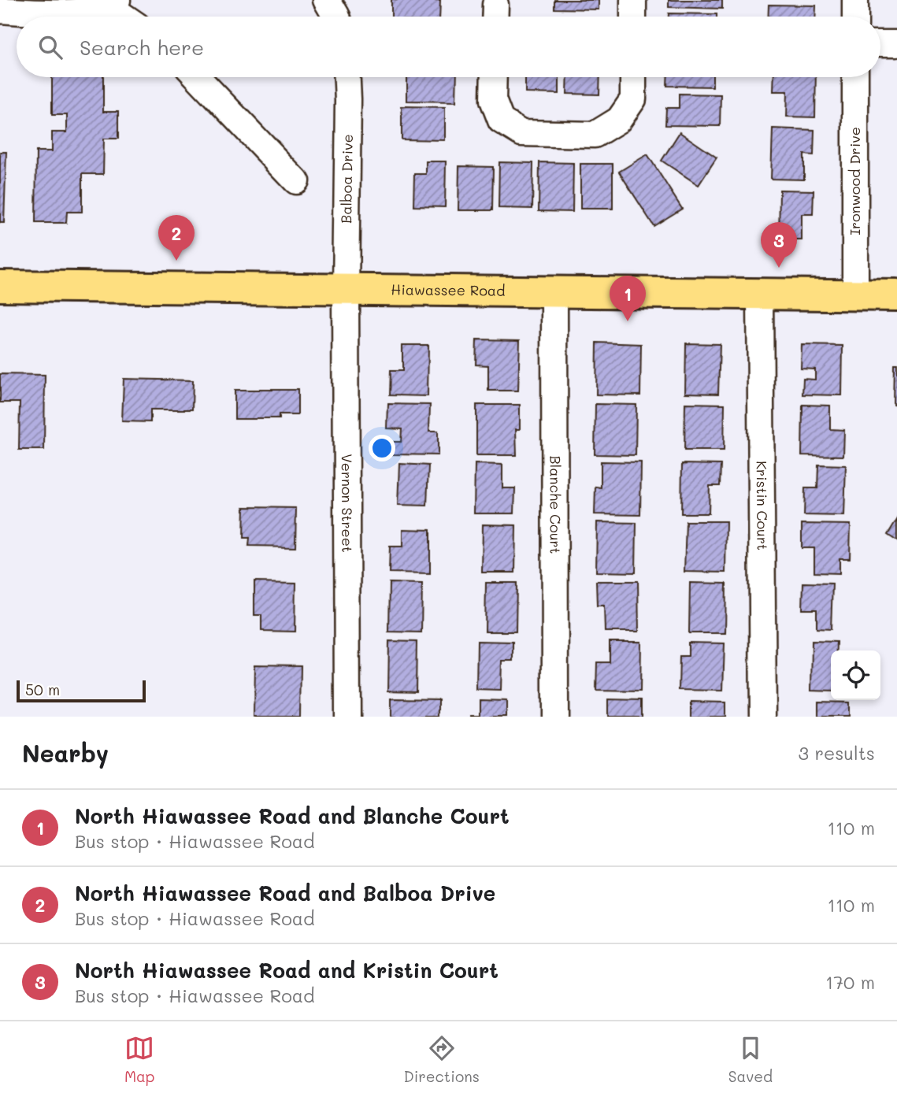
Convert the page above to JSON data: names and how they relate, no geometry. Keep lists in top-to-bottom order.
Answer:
{
  "streets": {
    "main road": ["Hiawassee Road"],
    "street": [
      "Balboa Drive",
      "Ironwood Drive",
      "Vernon Street",
      "Blanche Court",
      "Kristin Court"
    ]
  },
  "crossings": [
    ["Balboa Drive", "Hiawassee Road"],
    ["Balboa Drive", "Vernon Street"],
    ["Ironwood Drive", "Hiawassee Road"],
    ["Hiawassee Road", "Vernon Street"],
    ["Hiawassee Road", "Blanche Court"],
    ["Hiawassee Road", "Kristin Court"]
  ],
  "scale_bar": "50 m",
  "page": {
    "search": "Search here",
    "pins": ["2", "3", "1"],
    "scale": "50 m",
    "heading": ["Nearby", "3 results"],
    "list": [
      {
        "mark": "1",
        "name": "North Hiawassee Road and Blanche Court",
        "note": "Bus stop · Hiawassee Road",
        "value": "110 m"
      },
      {
        "mark": "2",
        "name": "North Hiawassee Road and Balboa Drive",
        "note": "Bus stop · Hiawassee Road",
        "value": "110 m"
      },
      {
        "mark": "3",
        "name": "North Hiawassee Road and Kristin Court",
        "note": "Bus stop · Hiawassee Road",
        "value": "170 m"
      }
    ],
    "nav": ["Map", "Directions", "Saved"]
  }
}
